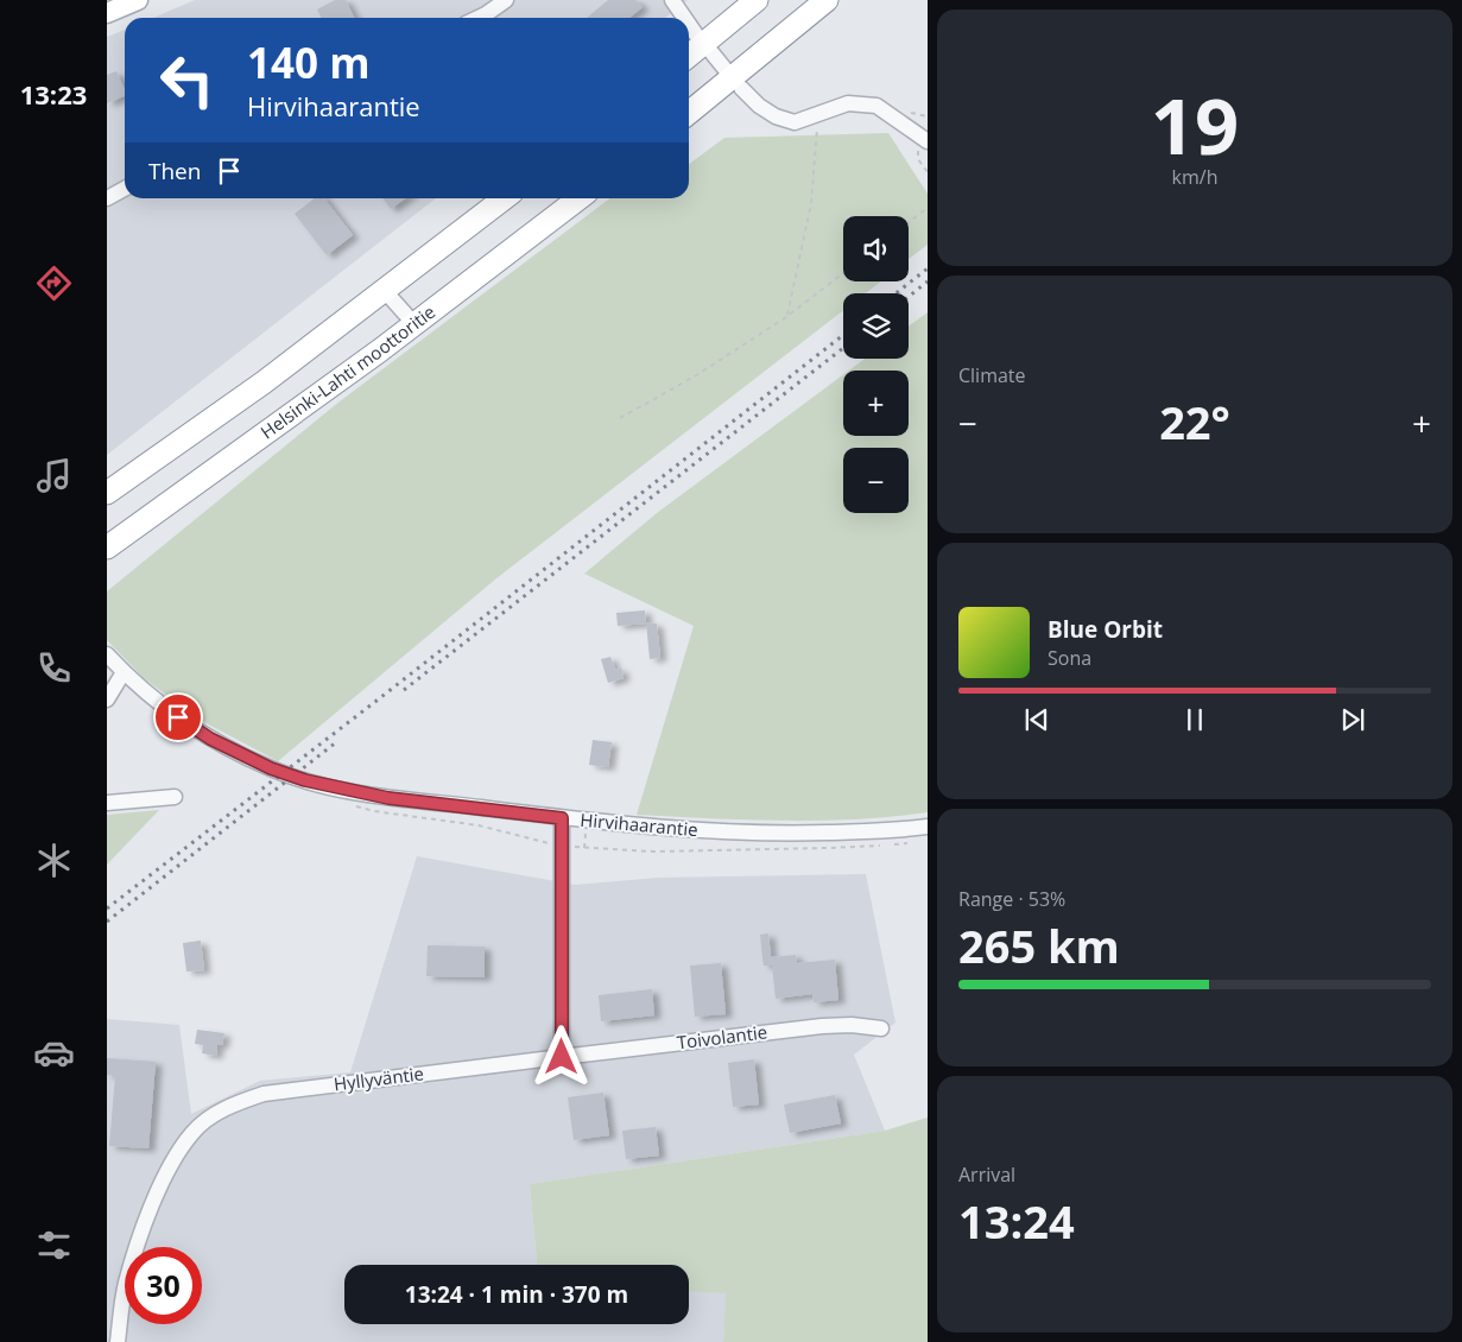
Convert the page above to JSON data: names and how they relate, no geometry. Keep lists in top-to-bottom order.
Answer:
{
  "streets": {
    "highway": ["Helsinki-Lahti moottoritie"],
    "street": ["Hirvihaarantie", "Toivolantie", "Hyllyväntie"]
  },
  "crossings": [
    ["Toivolantie", "Hyllyväntie"]
  ],
  "page": {
    "tabs": "13:23",
    "tile": [
      ["19", "km/h"],
      "Climate",
      ["Range · 53%", "265 km"],
      ["Arrival", "13:24"]
    ],
    "turn": ["140 m", "Hirvihaarantie"],
    "then": "Then",
    "map_buttons": ["+", "−"],
    "heat": ["−", "22°", "+"],
    "song": ["Blue Orbit", "Sona"],
    "limit": "30",
    "trip": "13:24 · 1 min · 370 m"
  }
}
